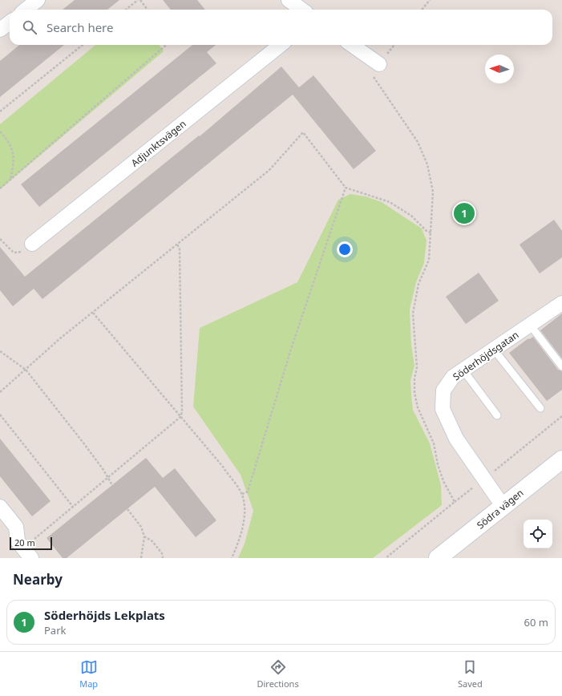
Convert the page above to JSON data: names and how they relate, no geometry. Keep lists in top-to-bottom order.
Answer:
{
  "streets": {
    "street": ["Adjunktsvägen", "Söderhöjdsgatan", "Södra vägen"]
  },
  "crossings": [
    ["Söderhöjdsgatan", "Södra vägen"]
  ],
  "scale_bar": "20 m",
  "north": "left",
  "page": {
    "search": "Search here",
    "pins": "1",
    "scale": "20 m",
    "heading": "Nearby",
    "list": [
      {
        "mark": "1",
        "name": "Söderhöjds Lekplats",
        "note": "Park",
        "value": "60 m"
      }
    ],
    "nav": ["Map", "Directions", "Saved"]
  }
}
